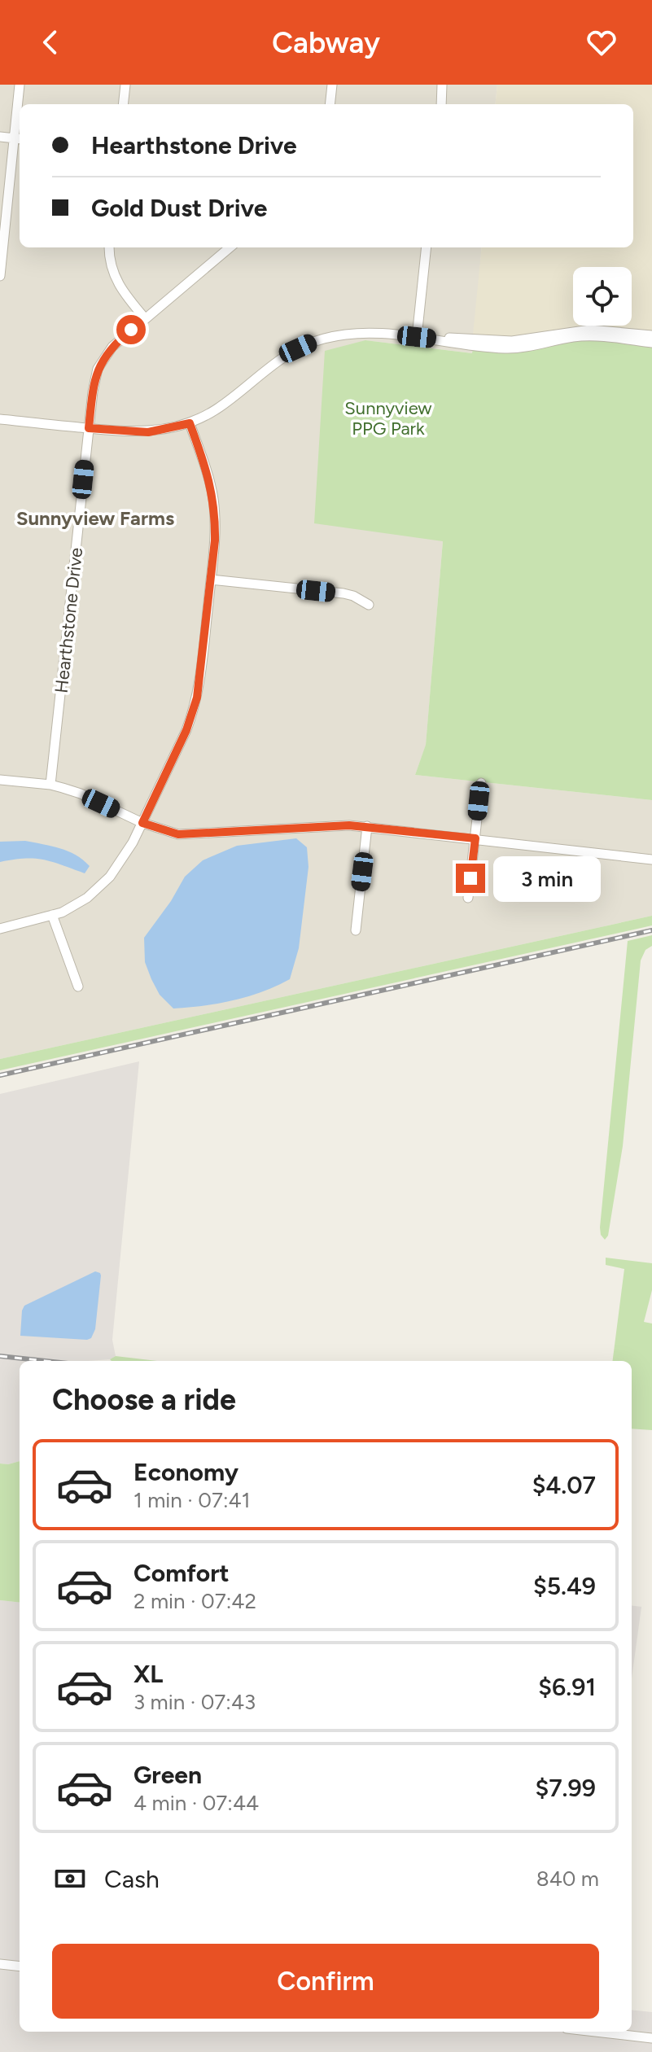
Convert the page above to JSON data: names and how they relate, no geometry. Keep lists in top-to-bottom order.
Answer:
{
  "streets": {
    "street": ["Hearthstone Drive"]
  },
  "districts": ["Sunnyview Farms"],
  "parks": ["Sunnyview PPG Park"],
  "page": {
    "header": "Cabway",
    "banner": ["Hearthstone Drive", "Gold Dust Drive"],
    "bubble": "3 min",
    "heading": "Choose a ride",
    "list": [
      {
        "name": "Economy",
        "note": "1 min · 07:41",
        "value": "$4.07"
      },
      {
        "name": "Comfort",
        "note": "2 min · 07:42",
        "value": "$5.49"
      },
      {
        "name": "XL",
        "note": "3 min · 07:43",
        "value": "$6.91"
      },
      {
        "name": "Green",
        "note": "4 min · 07:44",
        "value": "$7.99"
      }
    ],
    "pay": ["Cash", "840 m"],
    "buttons": "Confirm"
  }
}
